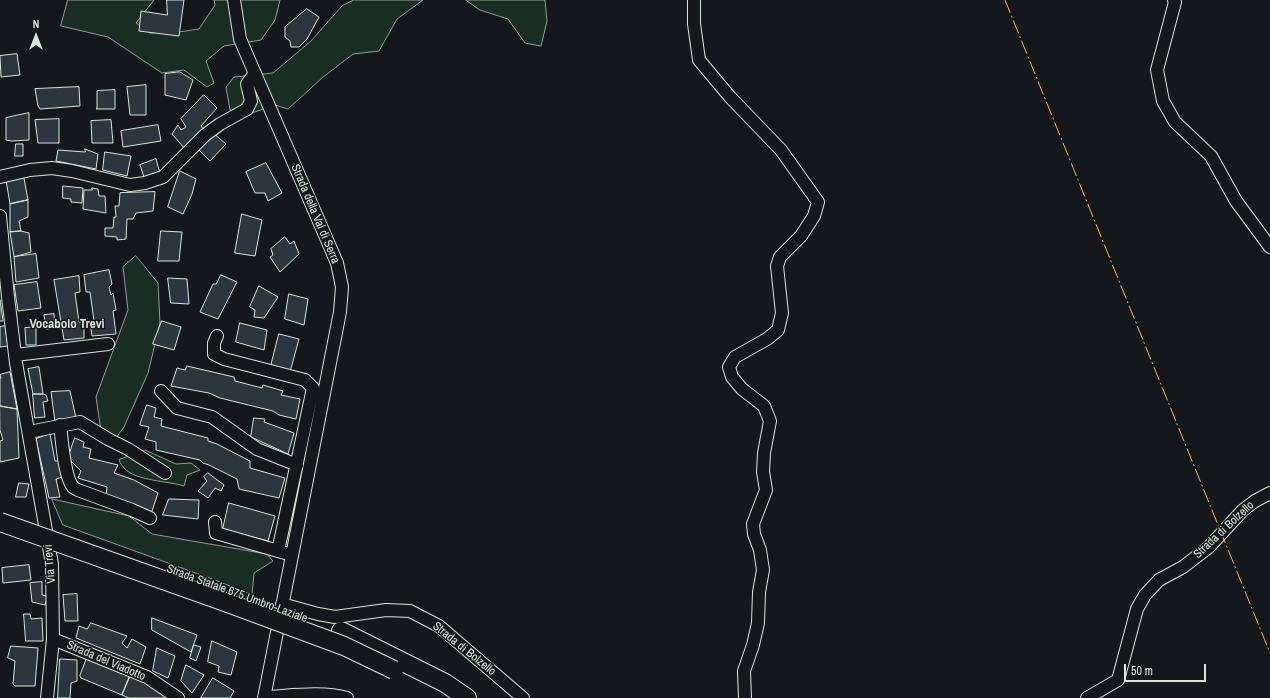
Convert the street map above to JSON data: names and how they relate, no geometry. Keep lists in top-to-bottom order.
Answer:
{
  "streets": {
    "highway": ["Strada Statale 675 Umbro-Laziale"],
    "street": [
      "Strada della Val di Serra",
      "Strada di Bolzello",
      "Via Trevi",
      "Strada del Viadotto"
    ]
  },
  "crossings": [
    ["Strada della Val di Serra", "Strada di Bolzello"],
    ["Via Trevi", "Strada del Viadotto"]
  ],
  "districts": ["Vocabolo Trevi"],
  "scale_bar": "50 m",
  "north": "top"
}
